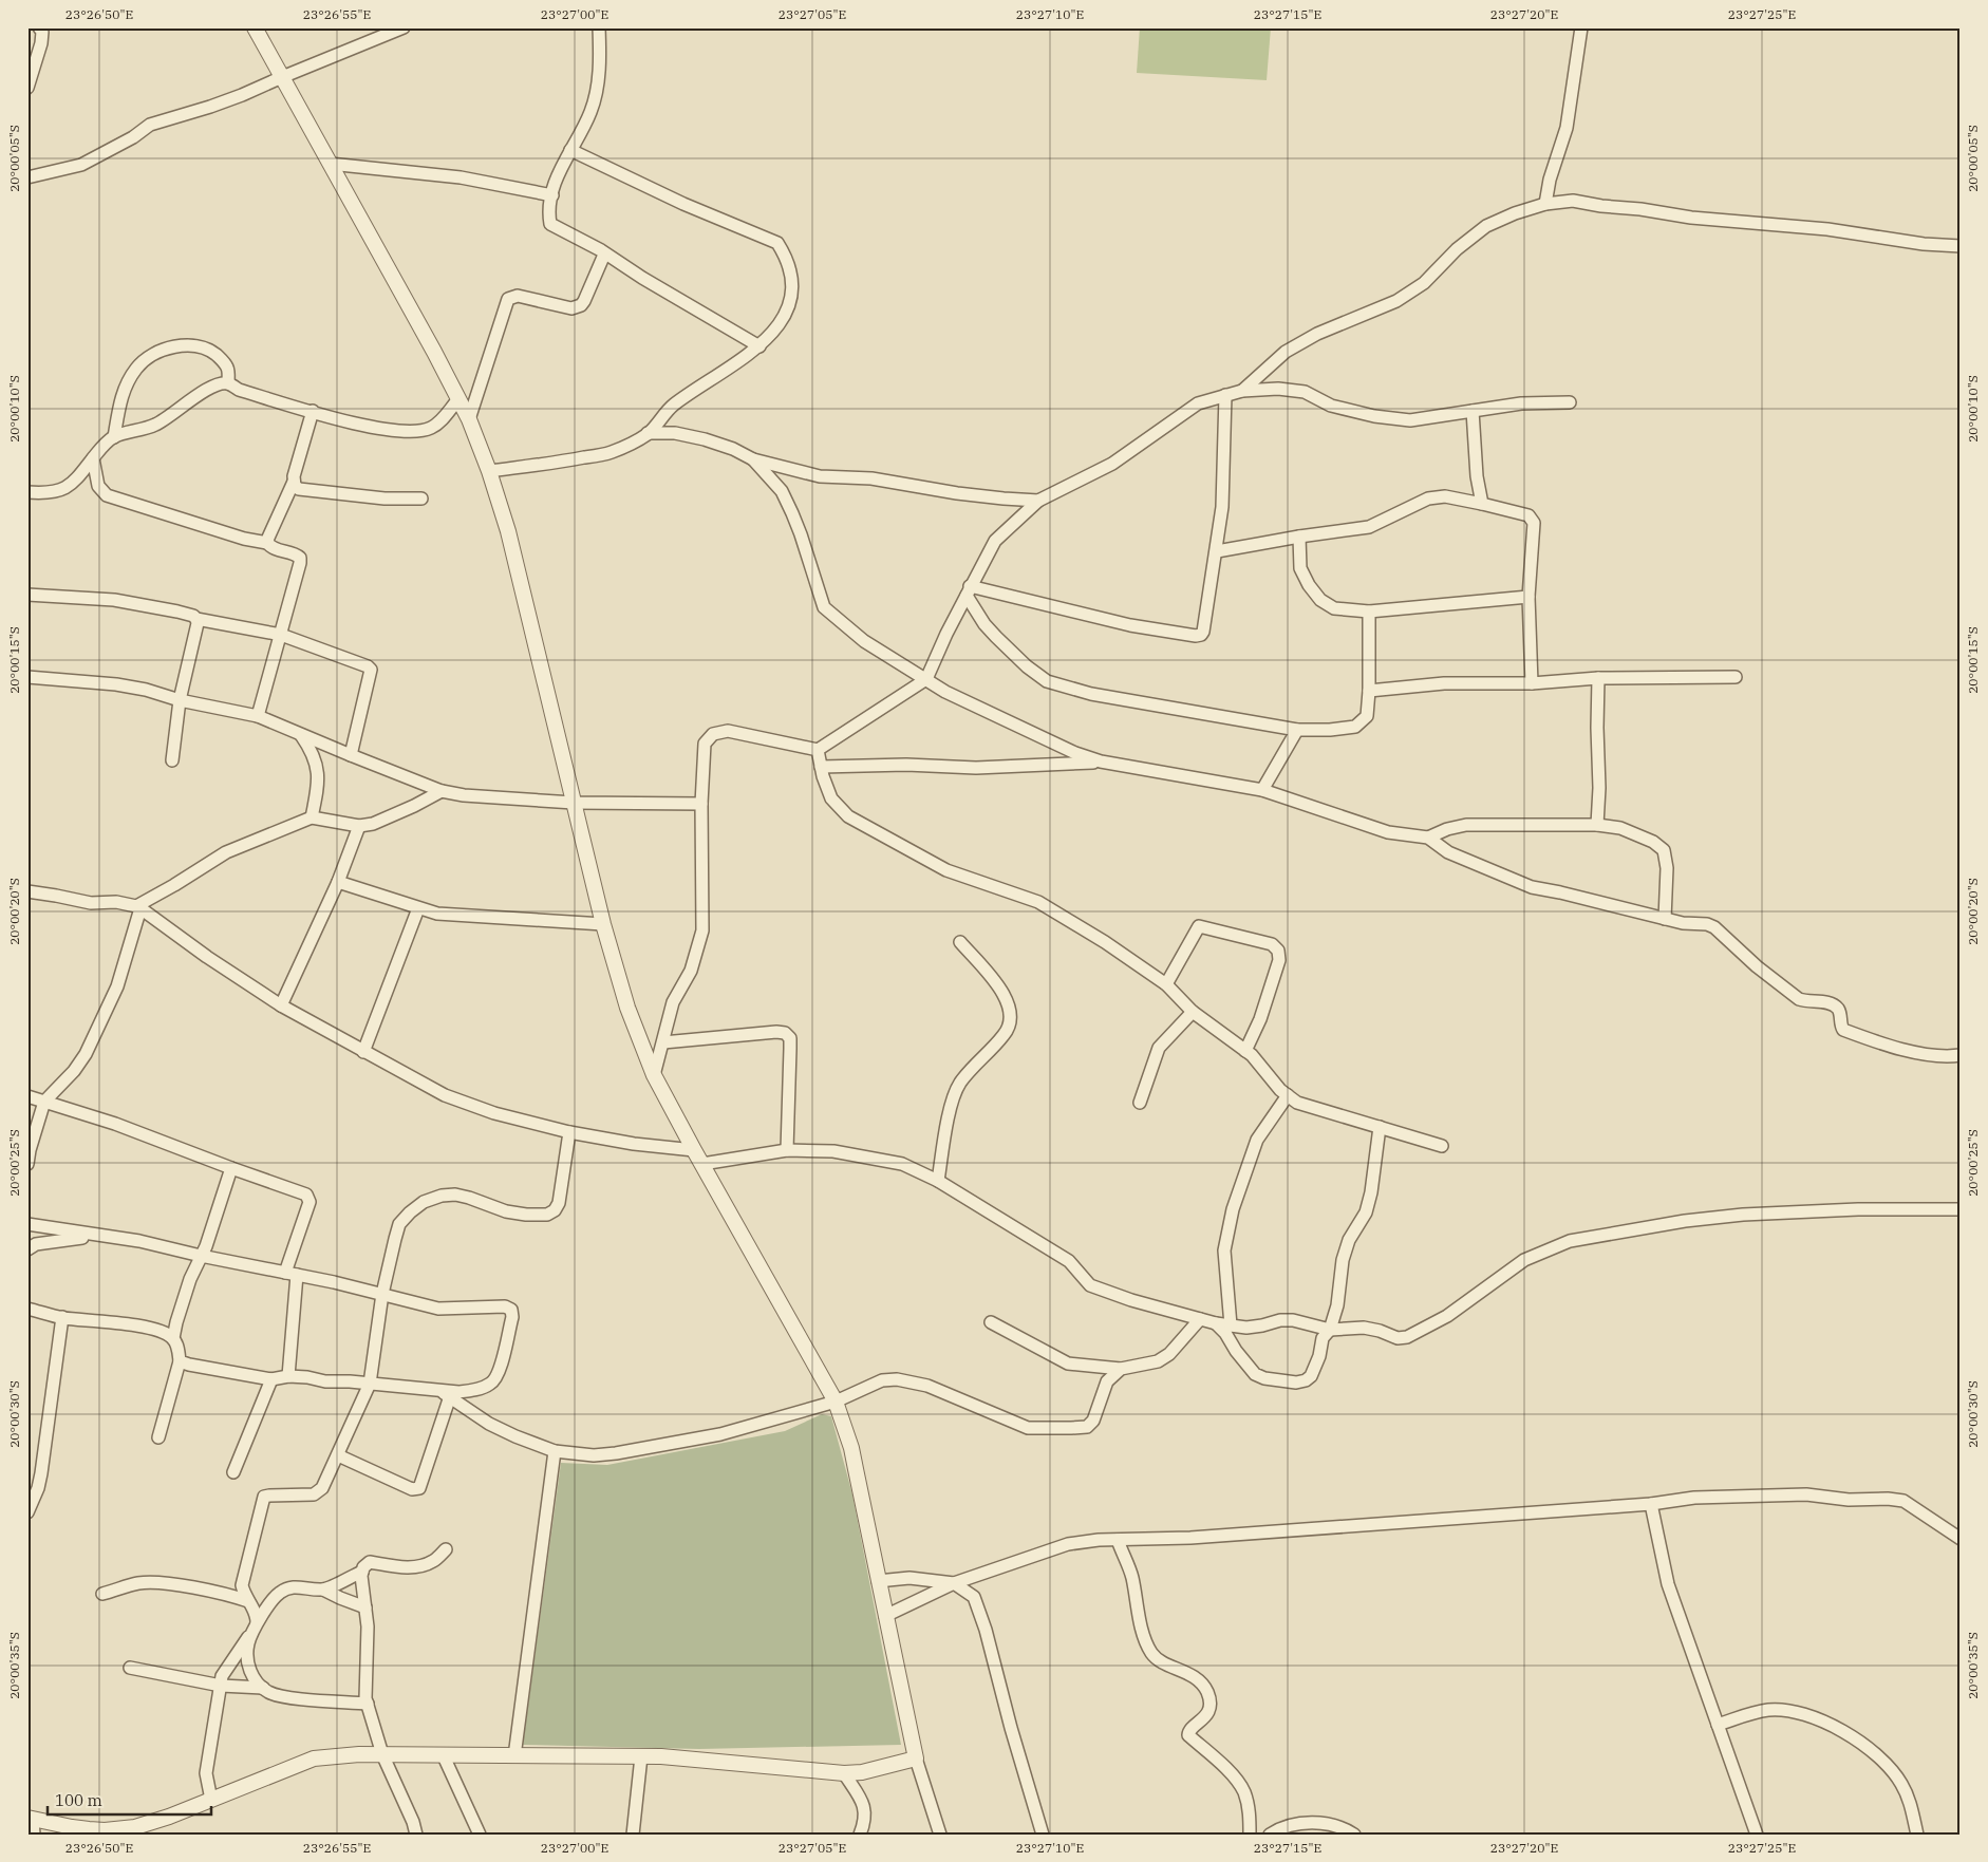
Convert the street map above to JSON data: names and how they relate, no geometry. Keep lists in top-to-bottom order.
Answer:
{
  "scale_bar": "100 m",
  "coordinates": [
    "23°26'50\"E",
    "23°26'55\"E",
    "23°27'00\"E",
    "23°27'05\"E",
    "23°27'10\"E",
    "23°27'15\"E",
    "23°27'20\"E",
    "23°27'25\"E",
    "20°00'05\"S",
    "20°00'10\"S",
    "20°00'15\"S",
    "20°00'20\"S",
    "20°00'25\"S",
    "20°00'30\"S",
    "20°00'35\"S"
  ]
}
